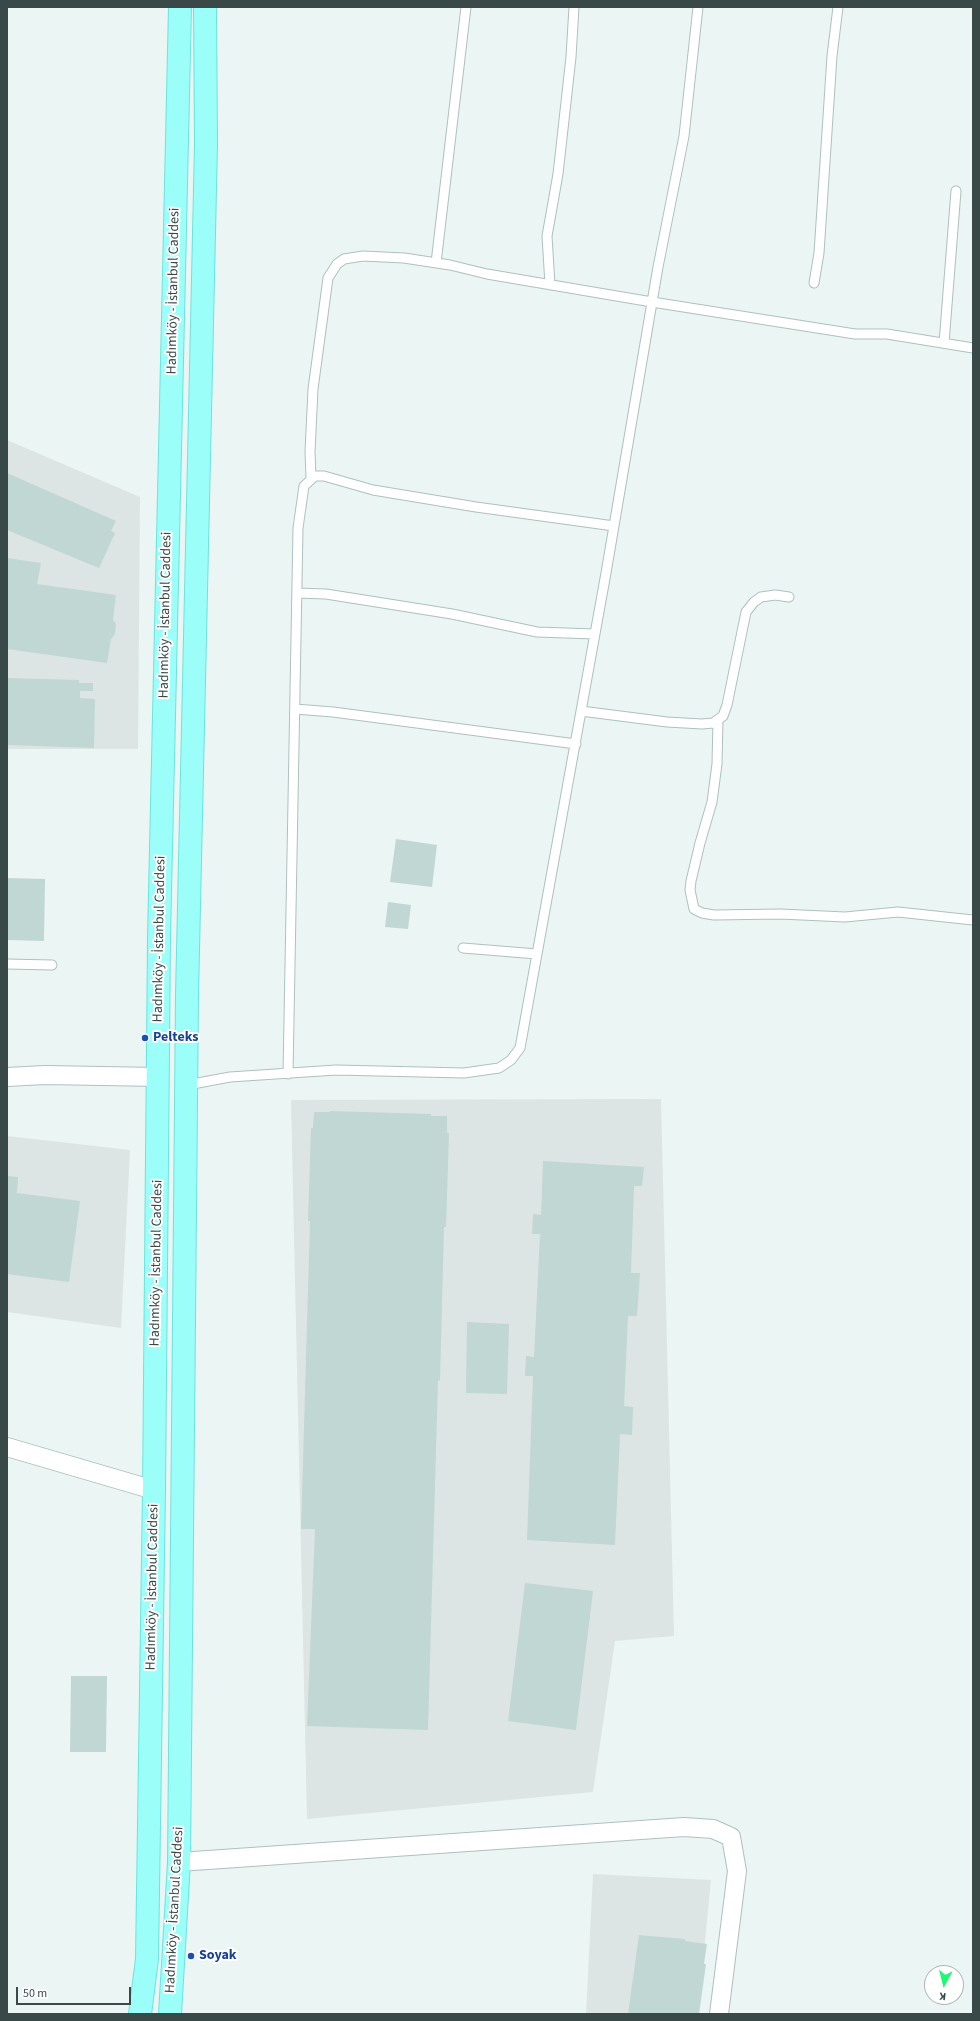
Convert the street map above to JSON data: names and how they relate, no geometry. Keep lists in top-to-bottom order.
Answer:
{
  "streets": {
    "main road": ["Hadımköy - İstanbul Caddesi"]
  },
  "places": ["Pelteks", "Soyak"],
  "scale_bar": "50 m",
  "north": "bottom"
}
